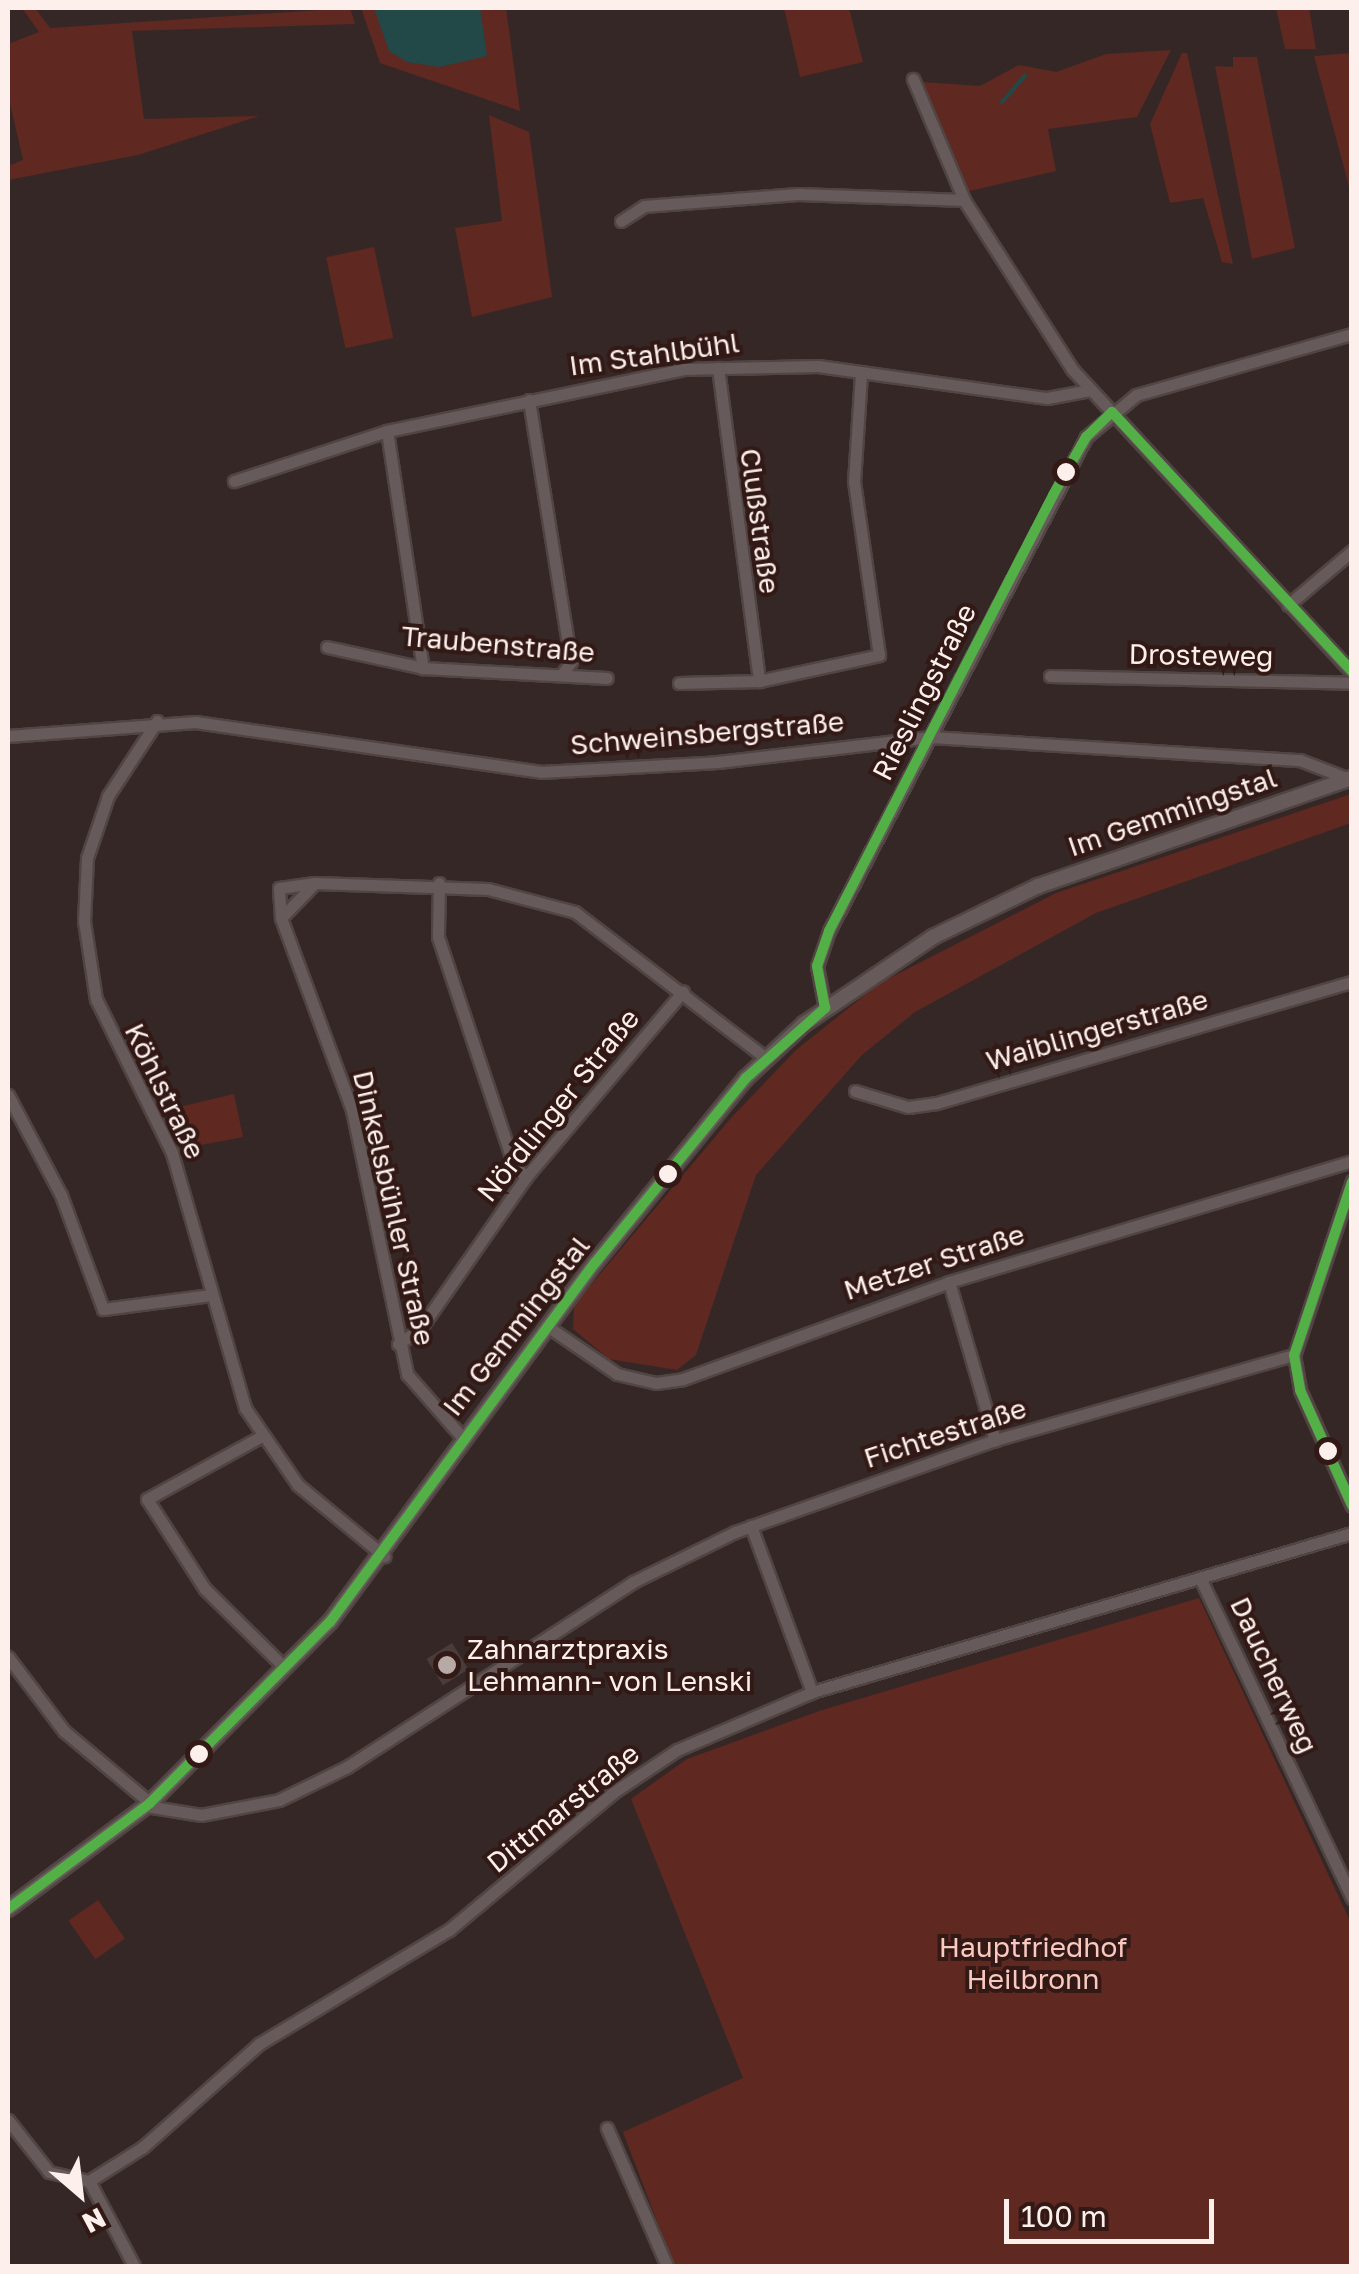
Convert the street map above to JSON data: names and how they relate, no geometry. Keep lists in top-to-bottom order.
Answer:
{
  "streets": {
    "street": [
      "Im Stahlbühl",
      "Clußstraße",
      "Traubenstraße",
      "Drosteweg",
      "Rieslingstraße",
      "Schweinsbergstraße",
      "Im Gemmingstal",
      "Waiblingerstraße",
      "Köhlstraße",
      "Nördlinger Straße",
      "Dinkelsbühler Straße",
      "Metzer Straße",
      "Fichtestraße",
      "Daucherweg",
      "Dittmarstraße"
    ]
  },
  "crossings": [
    ["Im Stahlbühl", "Clußstraße"],
    ["Rieslingstraße", "Schweinsbergstraße"],
    ["Rieslingstraße", "Im Gemmingstal"],
    ["Schweinsbergstraße", "Im Gemmingstal"],
    ["Schweinsbergstraße", "Köhlstraße"],
    ["Im Gemmingstal", "Köhlstraße"],
    ["Im Gemmingstal", "Dinkelsbühler Straße"],
    ["Im Gemmingstal", "Metzer Straße"],
    ["Im Gemmingstal", "Fichtestraße"],
    ["Nördlinger Straße", "Dinkelsbühler Straße"],
    ["Daucherweg", "Dittmarstraße"]
  ],
  "parks": ["Hauptfriedhof Heilbronn"],
  "places": ["Zahnarztpraxis Lehmann- von Lenski"],
  "scale_bar": "100 m",
  "north": "bottom right"
}
